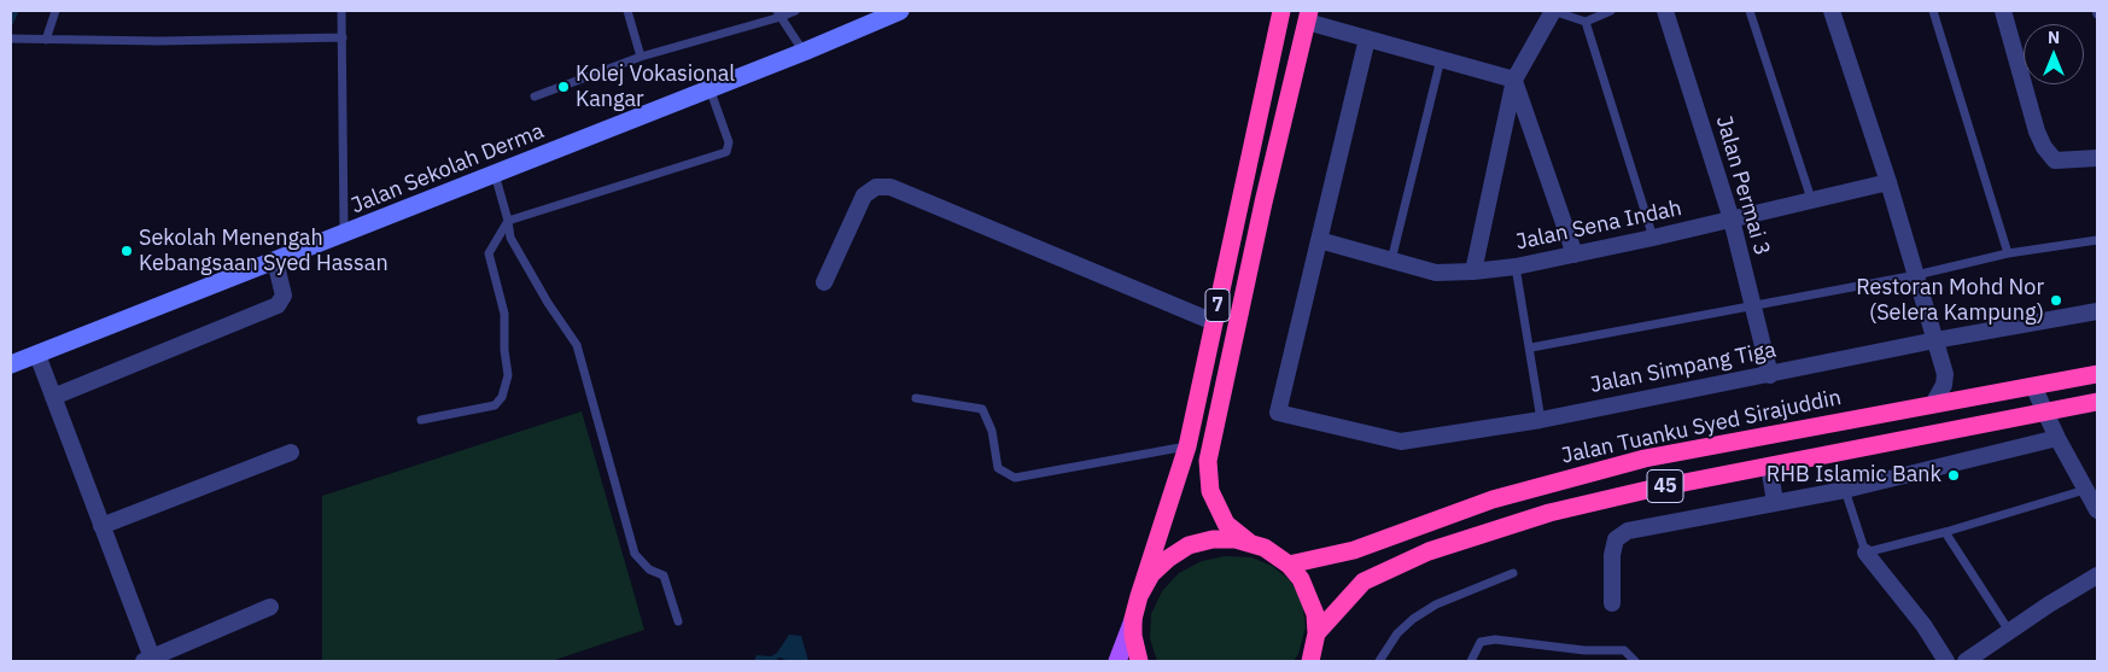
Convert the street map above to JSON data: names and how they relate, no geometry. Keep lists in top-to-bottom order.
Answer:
{
  "streets": {
    "highway": ["7", "Jalan Tuanku Syed Sirajuddin", "45"],
    "street": [
      "Jalan Sekolah Derma",
      "Jalan Permai 3",
      "Jalan Sena Indah",
      "Jalan Simpang Tiga"
    ]
  },
  "crossings": [
    ["Jalan Permai 3", "Jalan Sena Indah"],
    ["Jalan Permai 3", "Jalan Simpang Tiga"],
    ["Jalan Sena Indah", "Jalan Simpang Tiga"],
    ["7", "Jalan Tuanku Syed Sirajuddin"],
    ["7", "45"]
  ],
  "places": [
    "Kolej Vokasional Kangar",
    "Sekolah Menengah Kebangsaan Syed Hassan",
    "Restoran Mohd Nor (Selera Kampung)",
    "RHB Islamic Bank"
  ],
  "north": "top"
}
